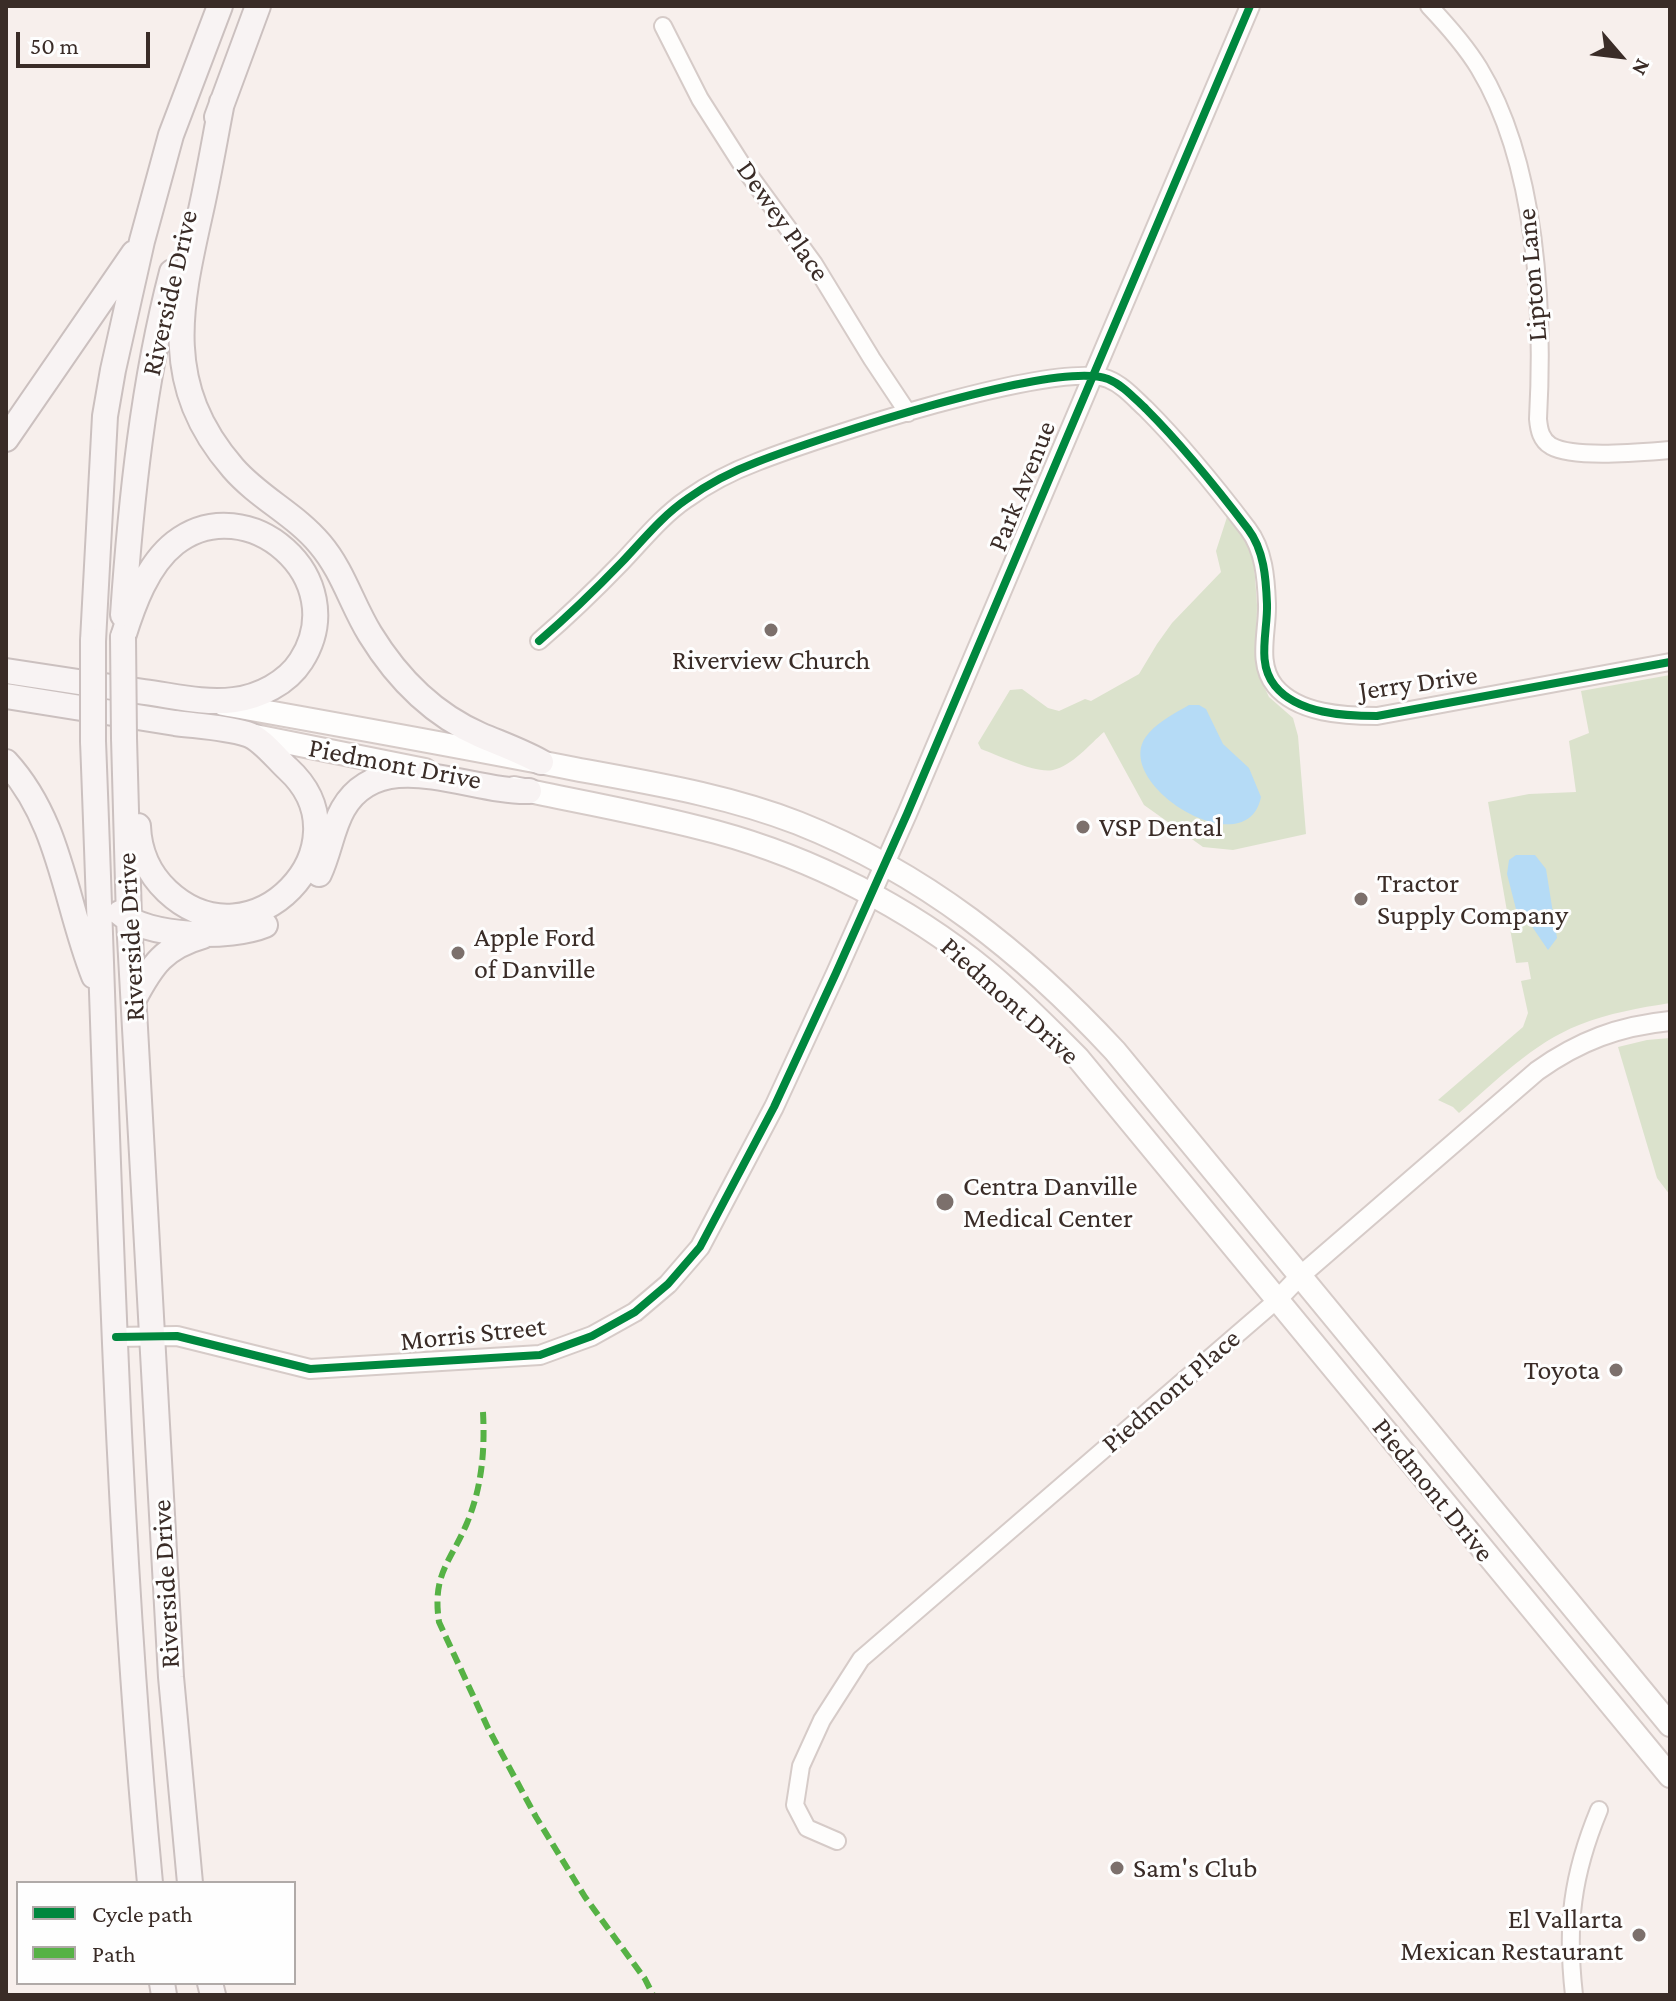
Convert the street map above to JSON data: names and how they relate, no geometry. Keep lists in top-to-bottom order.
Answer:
{
  "streets": {
    "main road": ["Riverside Drive", "Piedmont Drive"],
    "street": [
      "Dewey Place",
      "Lipton Lane",
      "Park Avenue",
      "Jerry Drive",
      "Morris Street",
      "Piedmont Place"
    ]
  },
  "crossings": [
    ["Riverside Drive", "Morris Street"],
    ["Park Avenue", "Jerry Drive"],
    ["Park Avenue", "Piedmont Drive"],
    ["Park Avenue", "Morris Street"],
    ["Piedmont Drive", "Morris Street"],
    ["Piedmont Drive", "Piedmont Place"]
  ],
  "places": [
    "Riverview Church",
    "VSP Dental",
    "Tractor Supply Company",
    "Apple Ford of Danville",
    "Centra Danville Medical Center",
    "Toyota",
    "Sam's Club",
    "El Vallarta Mexican Restaurant"
  ],
  "legend": ["Cycle path", "Path"],
  "scale_bar": "50 m",
  "north": "bottom right"
}
